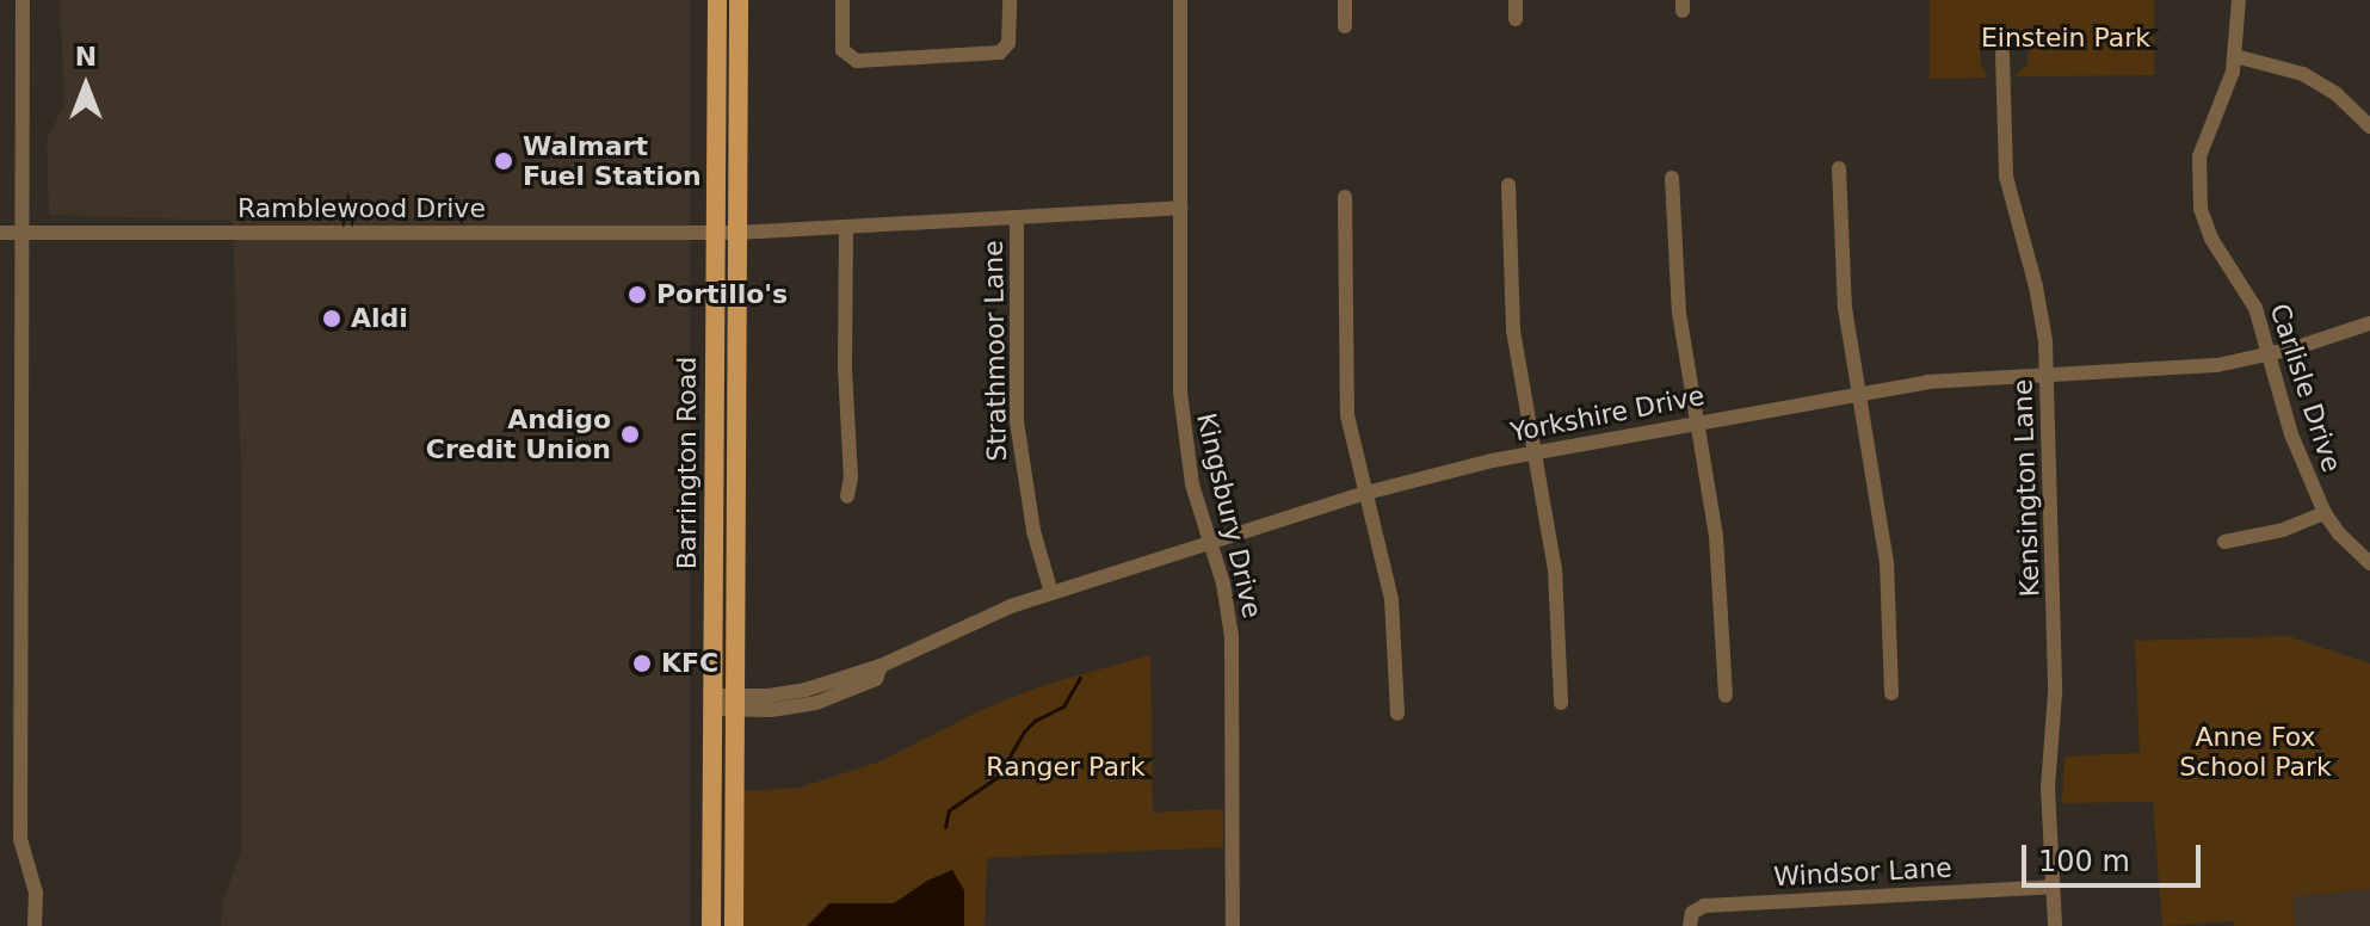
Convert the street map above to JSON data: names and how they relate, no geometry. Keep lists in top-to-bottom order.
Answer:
{
  "streets": {
    "main road": ["Barrington Road"],
    "street": [
      "Ramblewood Drive",
      "Strathmoor Lane",
      "Carlisle Drive",
      "Yorkshire Drive",
      "Kensington Lane",
      "Kingsbury Drive",
      "Windsor Lane"
    ]
  },
  "crossings": [
    ["Ramblewood Drive", "Strathmoor Lane"],
    ["Ramblewood Drive", "Barrington Road"],
    ["Ramblewood Drive", "Kingsbury Drive"],
    ["Strathmoor Lane", "Yorkshire Drive"],
    ["Carlisle Drive", "Yorkshire Drive"],
    ["Yorkshire Drive", "Barrington Road"],
    ["Yorkshire Drive", "Kensington Lane"],
    ["Yorkshire Drive", "Kingsbury Drive"],
    ["Kensington Lane", "Windsor Lane"]
  ],
  "parks": ["Einstein Park", "Anne Fox School Park", "Ranger Park"],
  "places": [
    "Walmart Fuel Station",
    "Portillo's",
    "Aldi",
    "Andigo Credit Union",
    "KFC"
  ],
  "scale_bar": "100 m",
  "north": "top"
}
